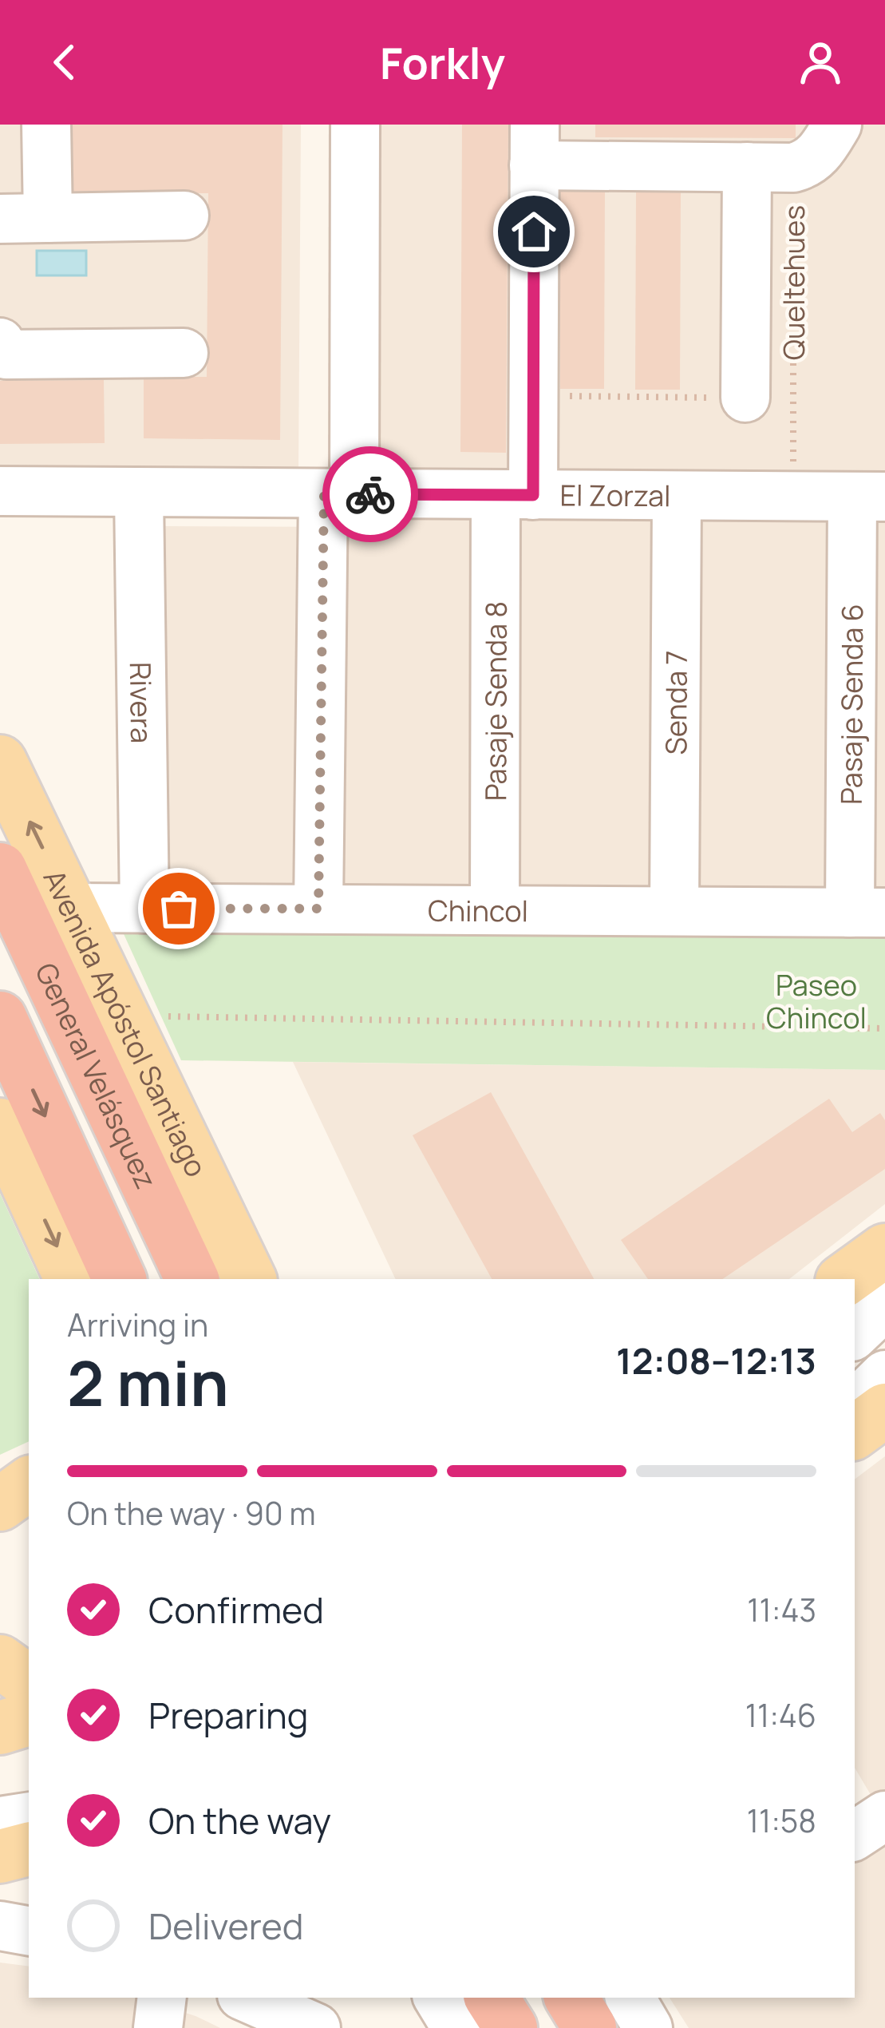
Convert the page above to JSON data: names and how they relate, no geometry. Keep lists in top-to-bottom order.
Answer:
{
  "streets": {
    "highway": ["General Velásquez"],
    "main road": ["Avenida Apóstol Santiago"],
    "street": [
      "Queltehues",
      "El Zorzal",
      "Rivera",
      "Pasaje Senda 8",
      "Senda 7",
      "Pasaje Senda 6",
      "Chincol"
    ]
  },
  "crossings": [
    ["Queltehues", "El Zorzal"],
    ["Queltehues", "Pasaje Senda 8"],
    ["El Zorzal", "Rivera"],
    ["El Zorzal", "Pasaje Senda 8"],
    ["El Zorzal", "Senda 7"],
    ["El Zorzal", "Pasaje Senda 6"],
    ["Rivera", "Chincol"],
    ["Pasaje Senda 8", "Chincol"],
    ["Senda 7", "Chincol"],
    ["Pasaje Senda 6", "Chincol"],
    ["Chincol", "Avenida Apóstol Santiago"]
  ],
  "parks": ["Paseo Chincol"],
  "page": {
    "header": "Forkly",
    "heading": ["2 min", "Arriving in", "12:08–12:13"],
    "bar": "On the way · 90 m",
    "list": [
      ["Confirmed", "11:43"],
      ["Preparing", "11:46"],
      ["On the way", "11:58"],
      "Delivered"
    ]
  }
}
